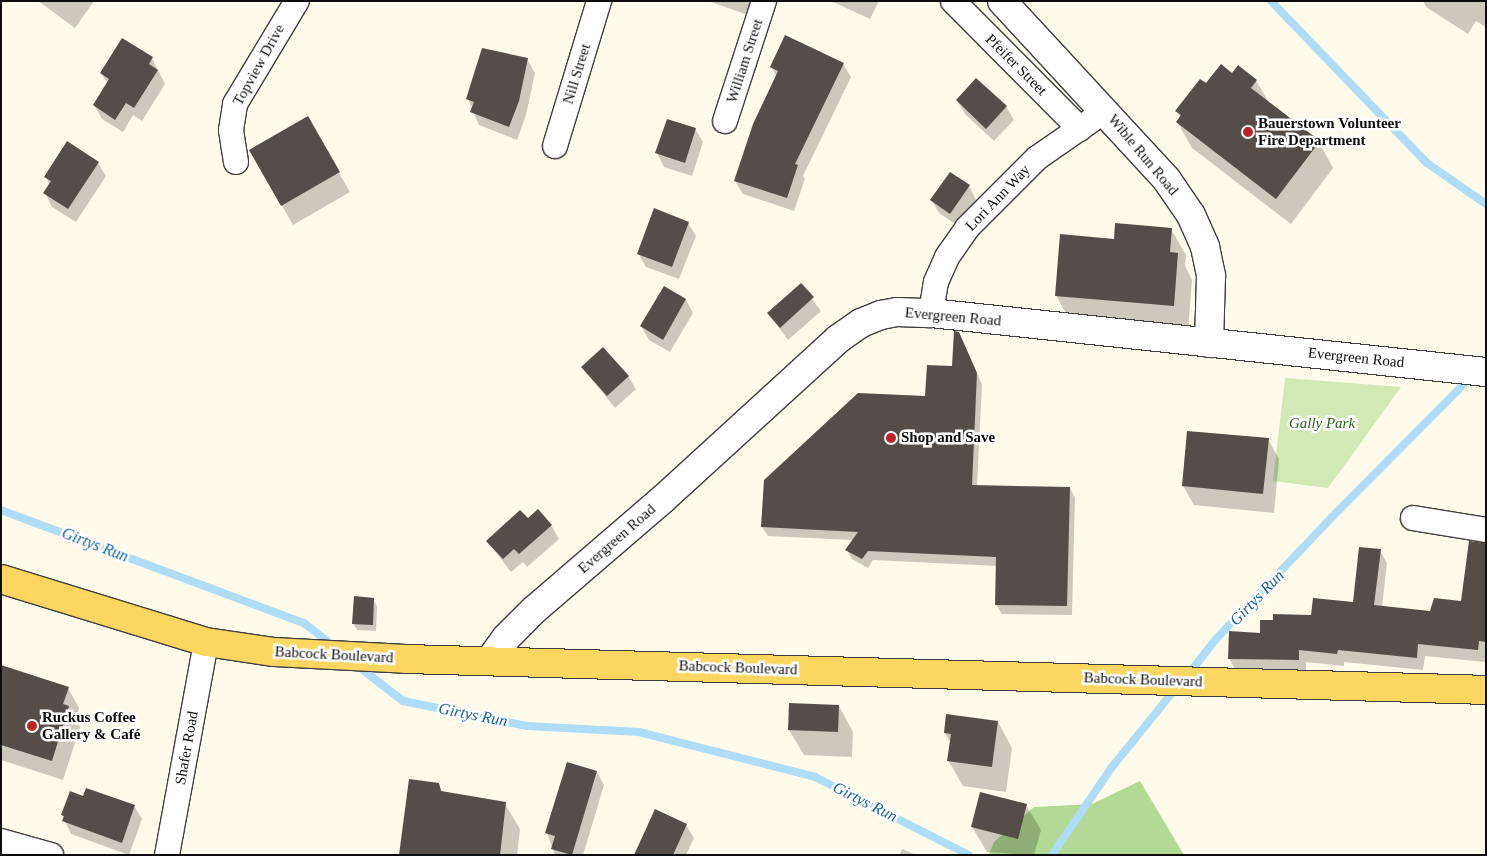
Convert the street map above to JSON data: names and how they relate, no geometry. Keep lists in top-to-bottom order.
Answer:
{
  "streets": {
    "main road": ["Babcock Boulevard"],
    "street": [
      "William Street",
      "Topview Drive",
      "Pfeifer Street",
      "Nill Street",
      "Wible Run Road",
      "Lori Ann Way",
      "Evergreen Road",
      "Shafer Road"
    ]
  },
  "crossings": [
    ["Pfeifer Street", "Lori Ann Way"],
    ["Wible Run Road", "Lori Ann Way"],
    ["Wible Run Road", "Evergreen Road"],
    ["Lori Ann Way", "Evergreen Road"],
    ["Evergreen Road", "Babcock Boulevard"],
    ["Babcock Boulevard", "Shafer Road"]
  ],
  "water": ["Girtys Run"],
  "parks": ["Gally Park"],
  "places": ["Bauerstown Volunteer Fire Department", "Shop and Save", "Ruckus Coffee Gallery & Café"]
}
